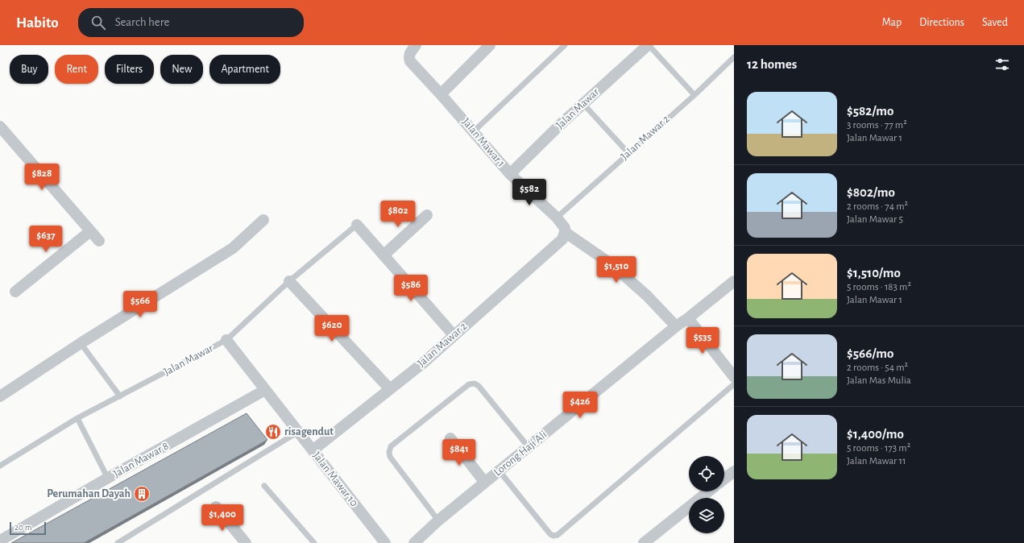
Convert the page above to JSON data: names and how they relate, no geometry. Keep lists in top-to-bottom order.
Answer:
{
  "streets": {
    "street": [
      "Jalan Mawar",
      "Jalan Mawar 2",
      "Jalan Mawar 1",
      "Lorong Haji Ali",
      "Jalan Mawar 8",
      "Jalan Mawar 10"
    ]
  },
  "crossings": [
    ["Jalan Mawar", "Jalan Mawar 1"],
    ["Jalan Mawar", "Jalan Mawar 10"],
    ["Jalan Mawar 2", "Jalan Mawar 1"],
    ["Jalan Mawar 2", "Jalan Mawar 10"],
    ["Jalan Mawar 1", "Lorong Haji Ali"],
    ["Jalan Mawar 8", "Jalan Mawar 10"]
  ],
  "places": {
    "restaurant": ["risagendut"],
    "building": ["Perumahan Dayah"]
  },
  "scale_bar": "20 m",
  "page": {
    "header": "Habito",
    "search": "Search here",
    "nav": ["Map", "Directions", "Saved"],
    "heading": "12 homes",
    "chip": [
      "Buy",
      "Rent",
      "Filters",
      "New",
      "Apartment"
    ],
    "list": [
      {
        "name": "$582/mo",
        "note": "3 rooms · 77 m² · Jalan Mawar 1"
      },
      {
        "name": "$802/mo",
        "note": "2 rooms · 74 m² · Jalan Mawar 5"
      },
      {
        "name": "$1,510/mo",
        "note": "5 rooms · 183 m² · Jalan Mawar 1"
      },
      {
        "name": "$566/mo",
        "note": "2 rooms · 54 m² · Jalan Mas Mulia"
      },
      {
        "name": "$1,400/mo",
        "note": "5 rooms · 173 m² · Jalan Mawar 11"
      }
    ],
    "price": [
      "$828",
      "$582",
      "$802",
      "$637",
      "$1,510",
      "$586",
      "$566",
      "$620",
      "$535",
      "$426",
      "$841",
      "$1,400"
    ],
    "scale": "20 m"
  }
}
